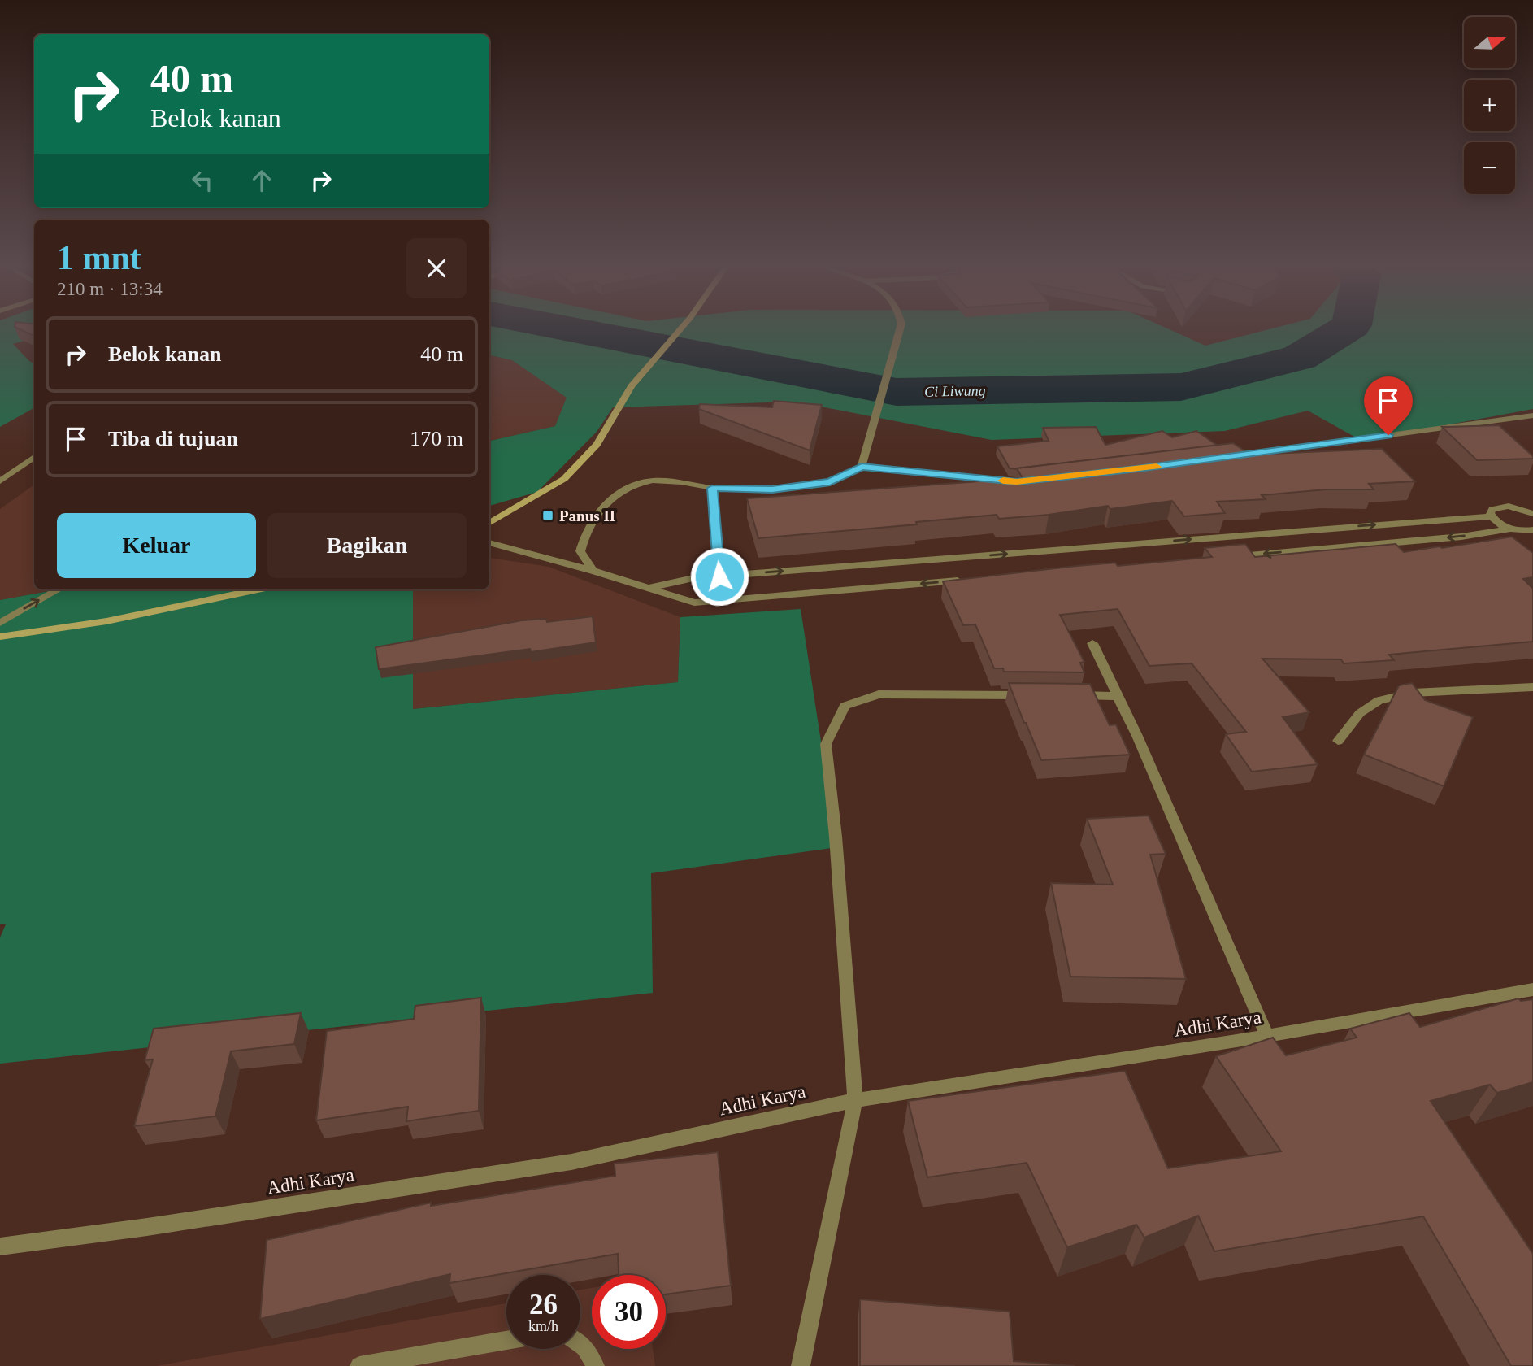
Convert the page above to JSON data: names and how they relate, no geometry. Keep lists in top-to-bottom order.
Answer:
{
  "streets": {
    "street": ["Adhi Karya"]
  },
  "water": ["Ci Liwung"],
  "places": {
    "transit": ["Panus II"]
  },
  "north": "right",
  "page": {
    "map_buttons": ["+", "−"],
    "turn": ["40 m", "Belok kanan"],
    "heading": ["1 mnt", "210 m · 13:34"],
    "list": [
      {
        "name": "Belok kanan",
        "value": "40 m"
      },
      {
        "name": "Tiba di tujuan",
        "value": "170 m"
      }
    ],
    "buttons": ["Keluar", "Bagikan"],
    "speed": "26 km/h",
    "limit": "30"
  }
}
